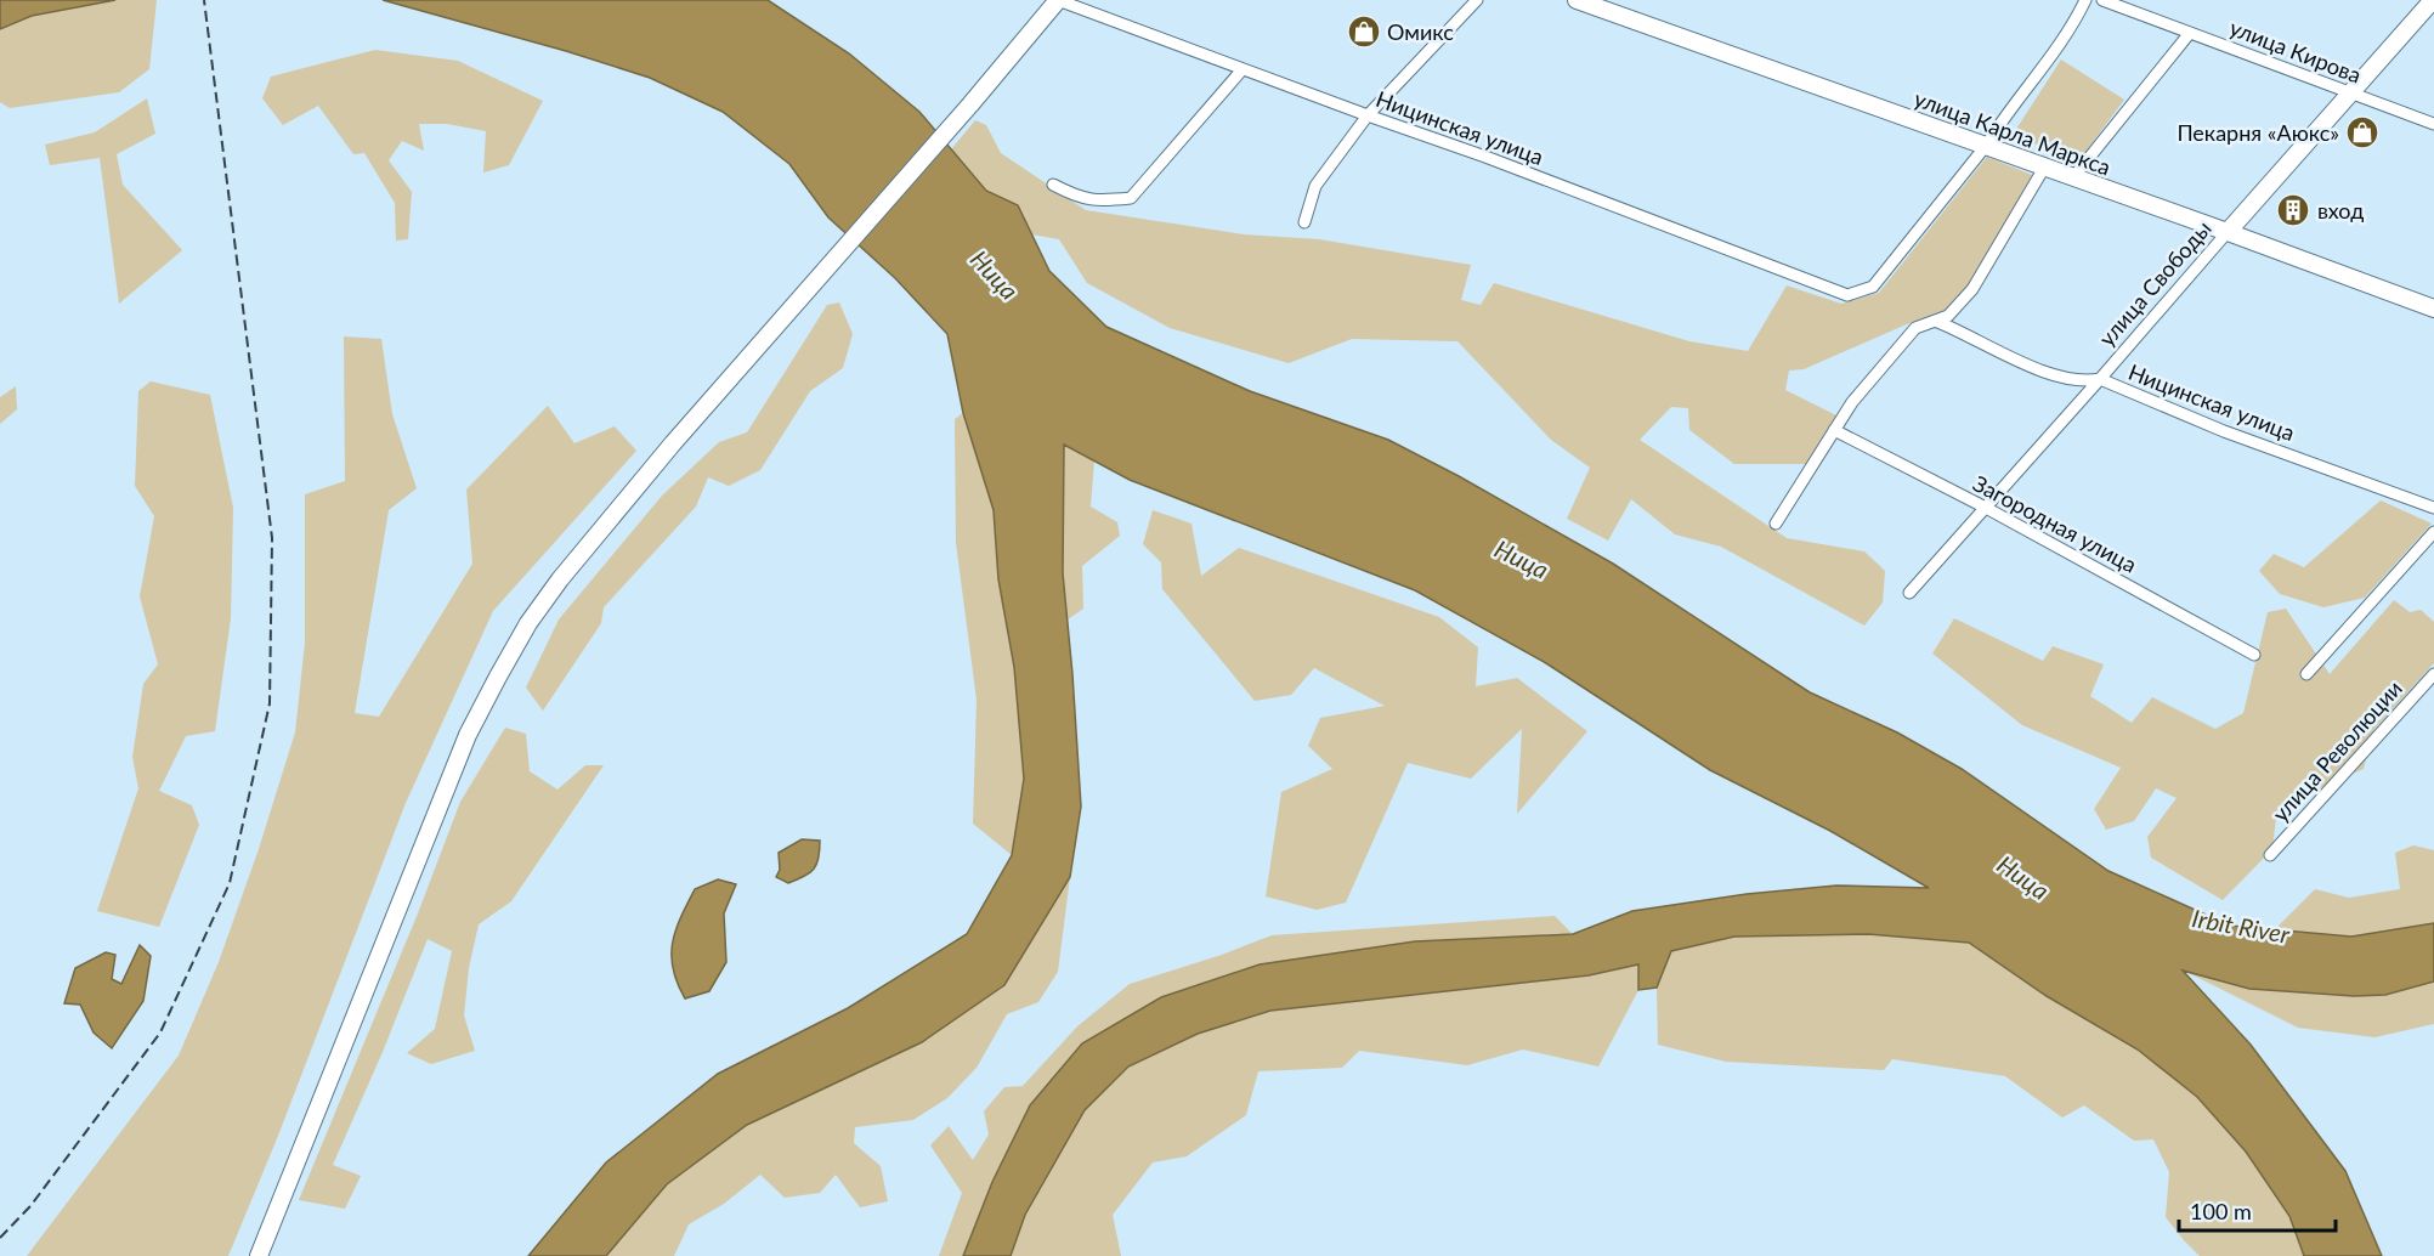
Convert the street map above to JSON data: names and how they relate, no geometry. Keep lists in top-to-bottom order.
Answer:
{
  "streets": {
    "street": [
      "улица Кирова",
      "Ницинская улица",
      "улица Карла Маркса",
      "улица Свободы",
      "Загородная улица",
      "улица Революции"
    ]
  },
  "crossings": [
    ["улица Кирова", "улица Свободы"],
    ["Ницинская улица", "улица Карла Маркса"],
    ["Ницинская улица", "улица Свободы"],
    ["улица Карла Маркса", "улица Свободы"],
    ["улица Свободы", "Загородная улица"]
  ],
  "water": ["Ница", "Irbit River"],
  "places": {
    "shop": ["Омикс", "Пекарня «Аюкс»"],
    "building": ["вход"]
  },
  "scale_bar": "100 m"
}
